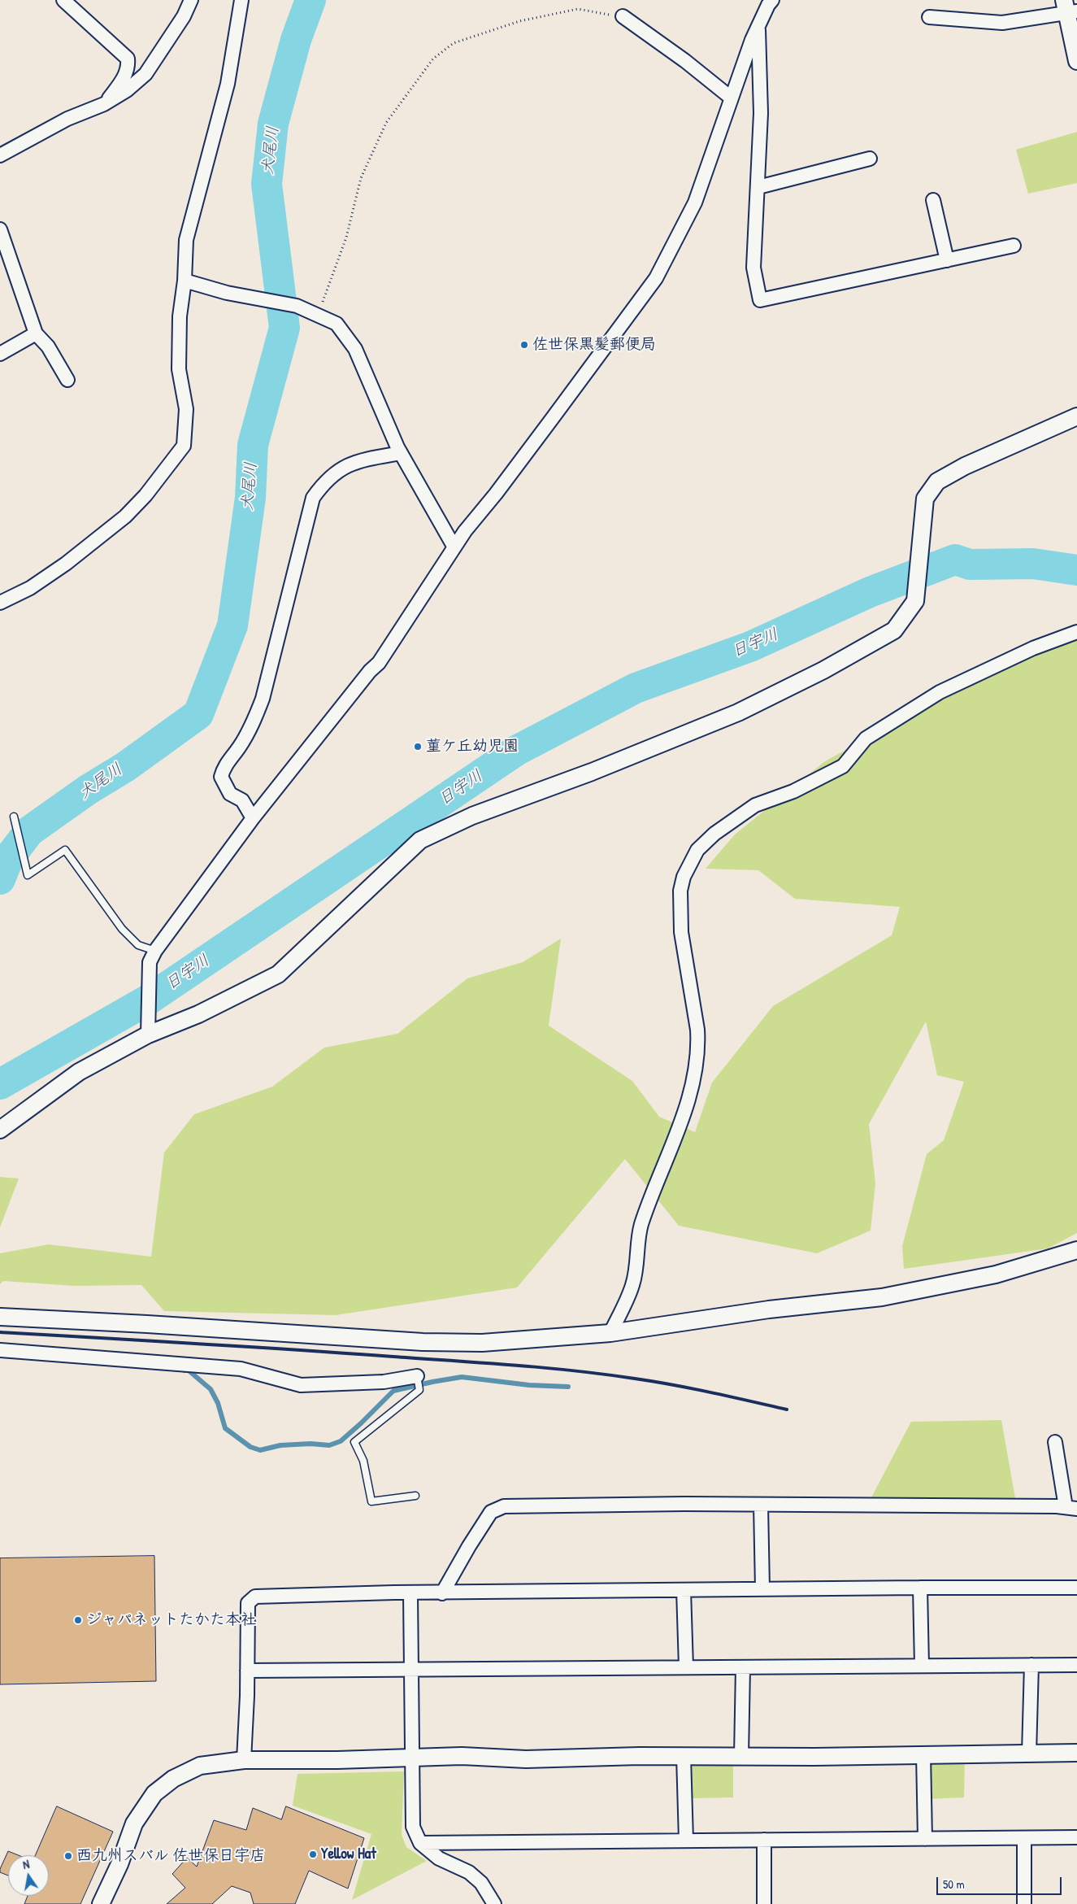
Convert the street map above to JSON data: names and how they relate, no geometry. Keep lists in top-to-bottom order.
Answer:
{
  "water": ["犬尾川", "日宇川"],
  "places": [
    "佐世保黒髪郵便局",
    "菫ケ丘幼児園",
    "ジャパネットたかた本社",
    "Yellow Hat",
    "西九州スバル 佐世保日宇店"
  ],
  "scale_bar": "50 m",
  "north": "top"
}
